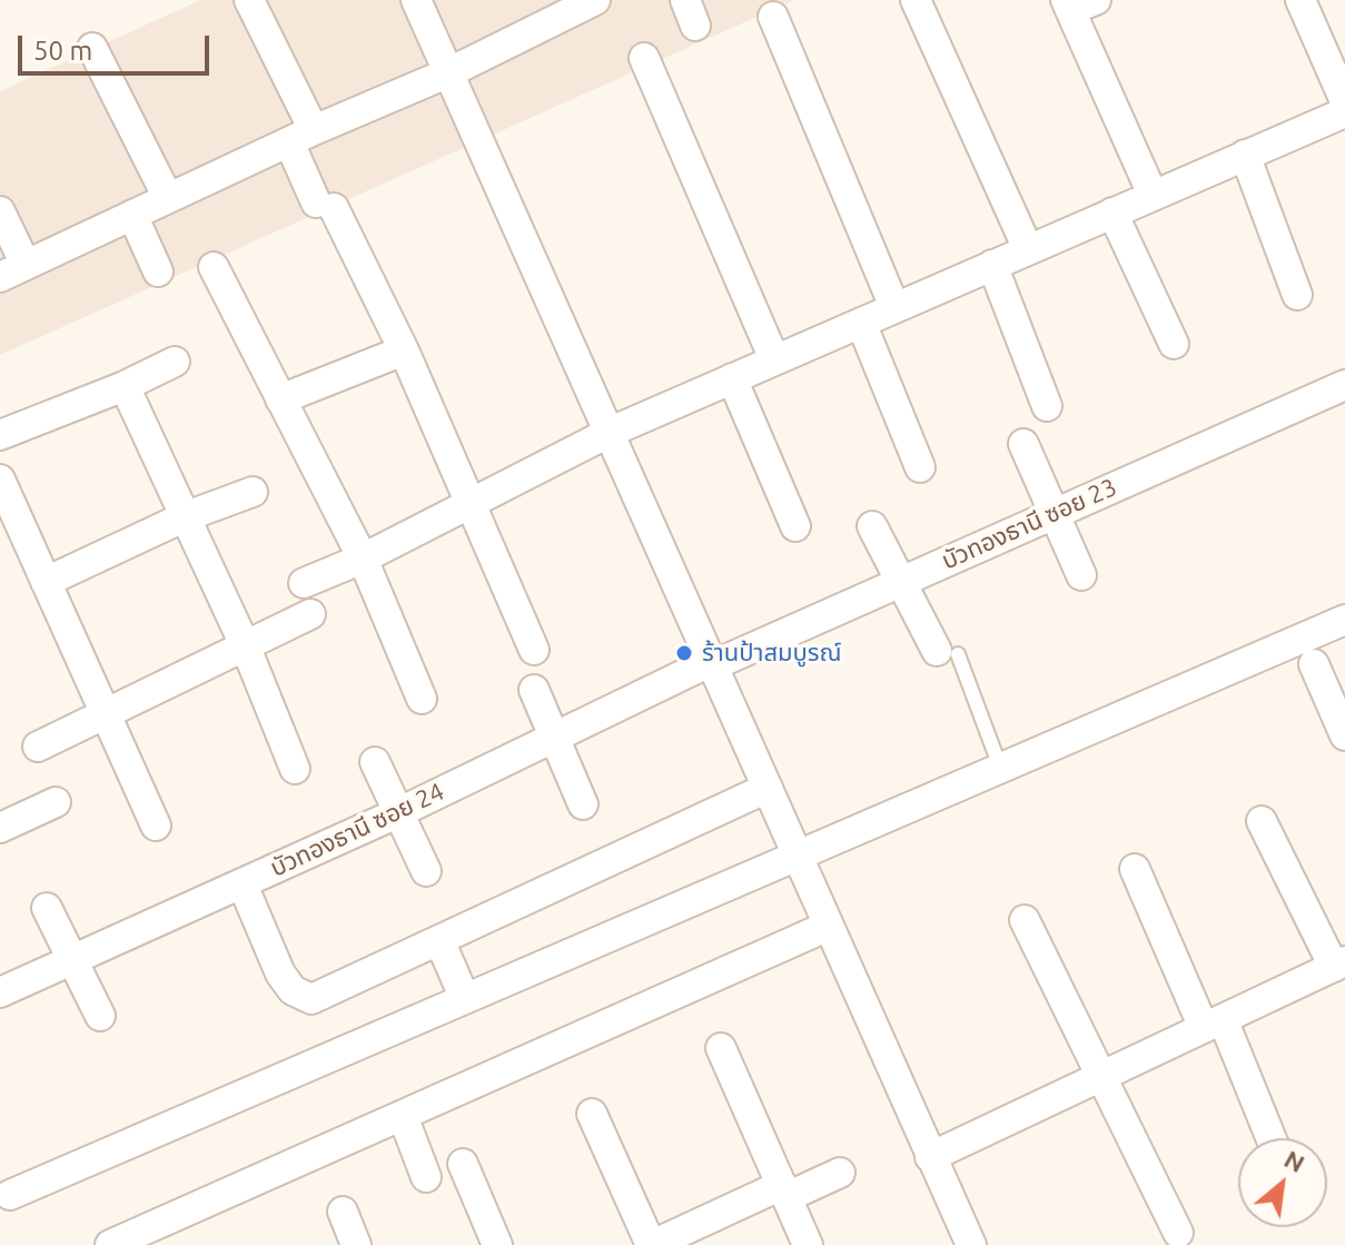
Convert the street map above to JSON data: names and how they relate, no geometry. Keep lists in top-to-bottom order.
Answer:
{
  "streets": {
    "street": ["บัวทองธานี ซอย 23", "บัวทองธานี ซอย 24"]
  },
  "crossings": [
    ["บัวทองธานี ซอย 23", "บัวทองธานี ซอย 24"]
  ],
  "places": ["ร้านป้าสมบูรณ์"],
  "scale_bar": "50 m",
  "north": "top right"
}
